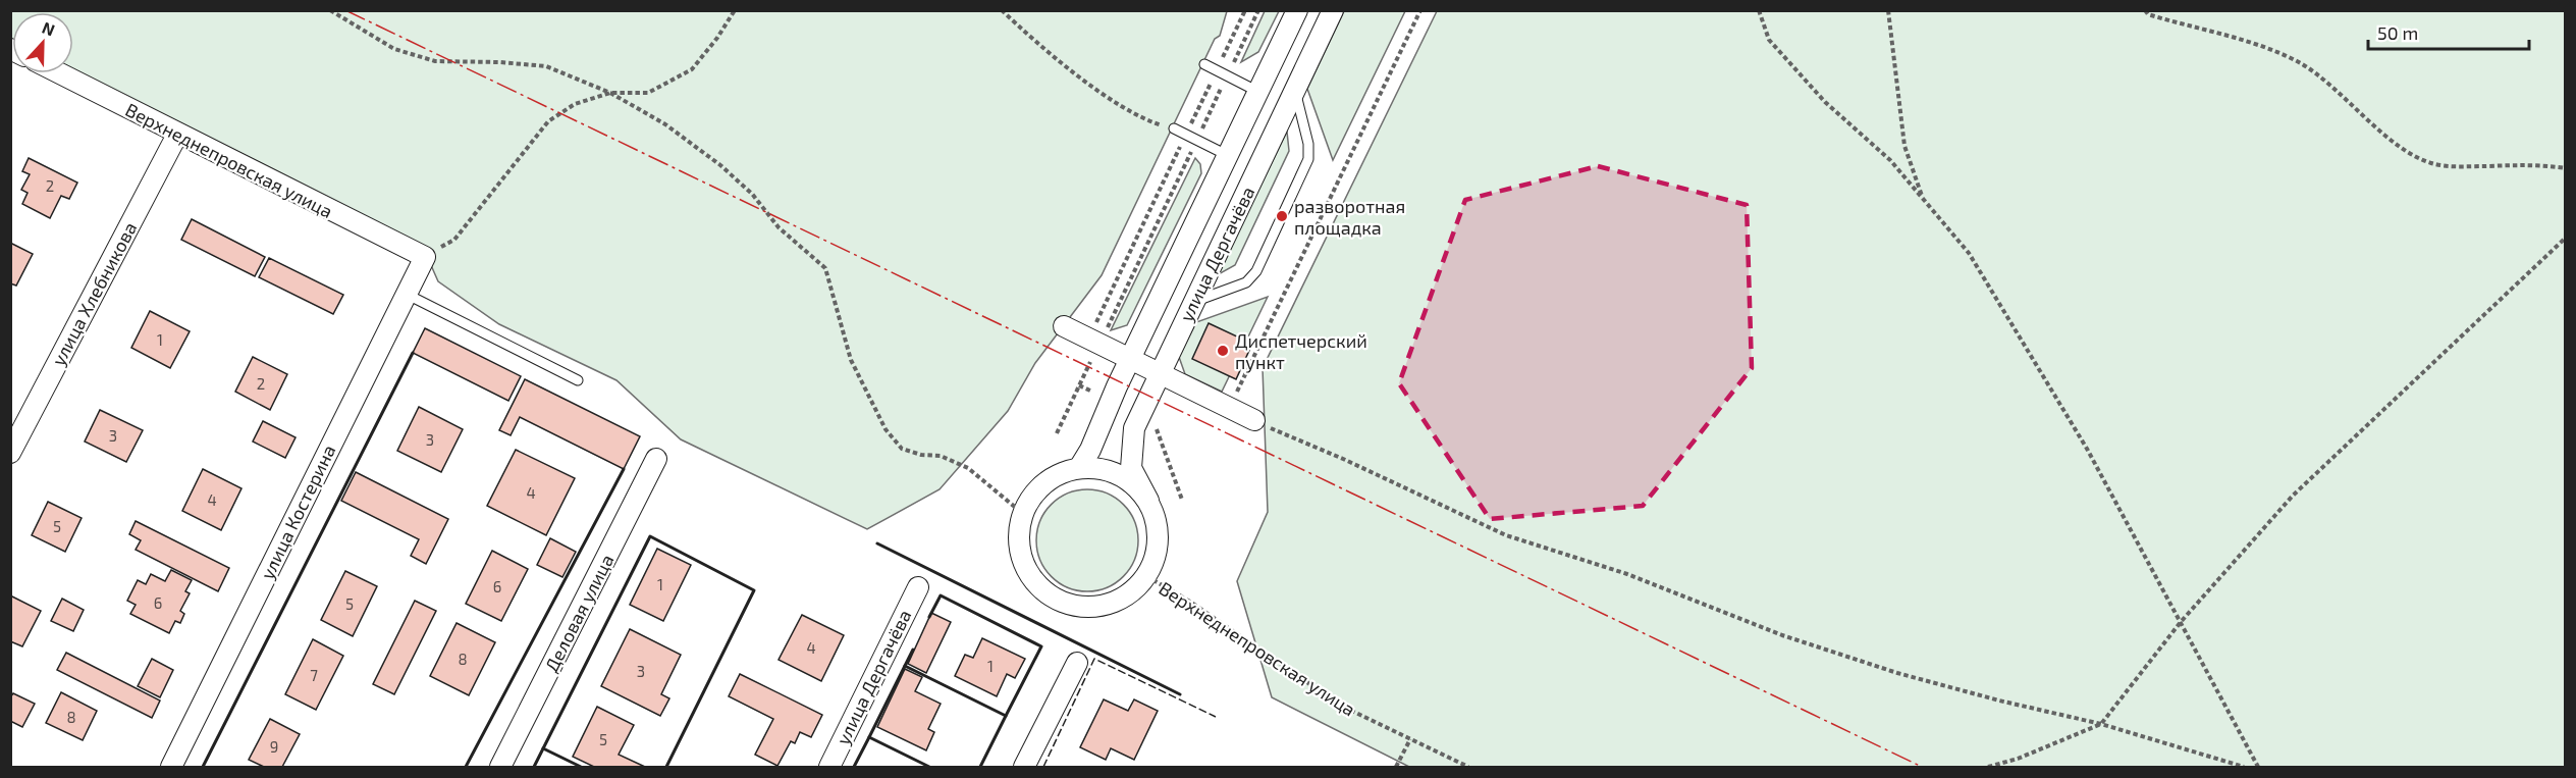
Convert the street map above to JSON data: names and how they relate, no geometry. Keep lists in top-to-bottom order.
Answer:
{
  "streets": {
    "street": [
      "Верхнеднепровская улица",
      "улица Дергачёва",
      "улица Хлебникова",
      "улица Костерина",
      "Деловая улица"
    ]
  },
  "crossings": [
    ["Верхнеднепровская улица", "улица Дергачёва"],
    ["Верхнеднепровская улица", "улица Хлебникова"],
    ["Верхнеднепровская улица", "улица Костерина"]
  ],
  "places": ["разворотная площадка", "Диспетчерский пункт"],
  "house_numbers": [
    "2",
    "1",
    "2",
    "3",
    "3",
    "4",
    "4",
    "5",
    "1",
    "6",
    "6",
    "5",
    "4",
    "8",
    "1",
    "3",
    "7",
    "8",
    "5",
    "9"
  ],
  "scale_bar": "50 m",
  "north": "top"
}
